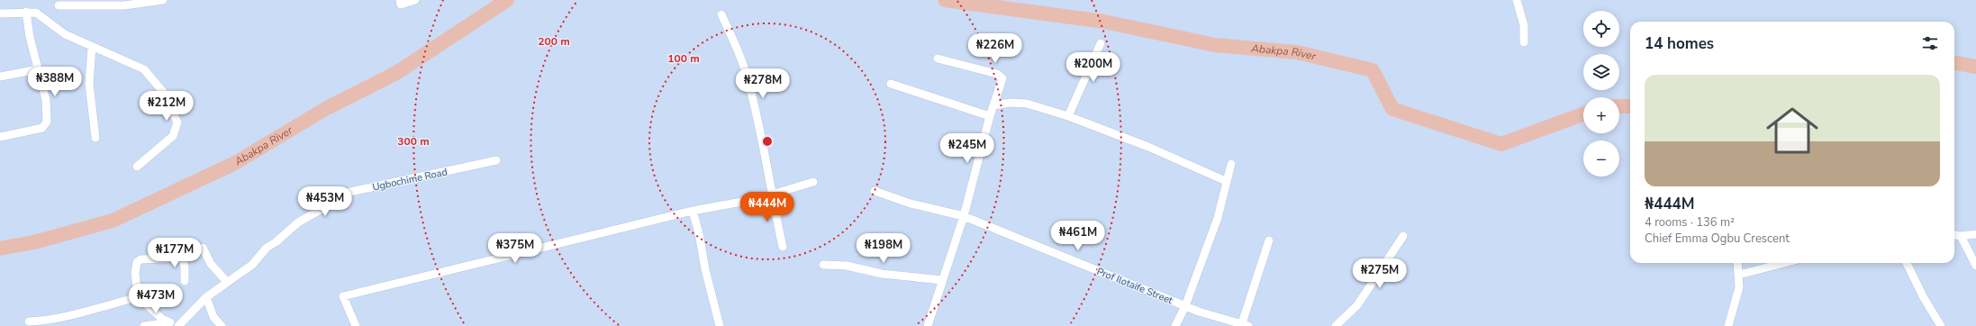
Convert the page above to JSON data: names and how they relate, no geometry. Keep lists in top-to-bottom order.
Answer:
{
  "streets": {
    "street": ["Ugbochime Road", "Prof Ilotaife Street"]
  },
  "water": ["Abakpa River"],
  "page": {
    "map_buttons": ["+", "−"],
    "heading": "14 homes",
    "price": [
      "₦226M",
      "₦200M",
      "₦388M",
      "₦278M",
      "₦212M",
      "₦245M",
      "₦453M",
      "₦444M",
      "₦461M",
      "₦375M",
      "₦198M",
      "₦177M",
      "₦275M",
      "₦473M"
    ],
    "list": [
      {
        "name": "₦444M",
        "note": "4 rooms · 136 m² · Chief Emma Ogbu Crescent"
      }
    ]
  },
  "rings": ["200 m", "100 m", "300 m"]
}
